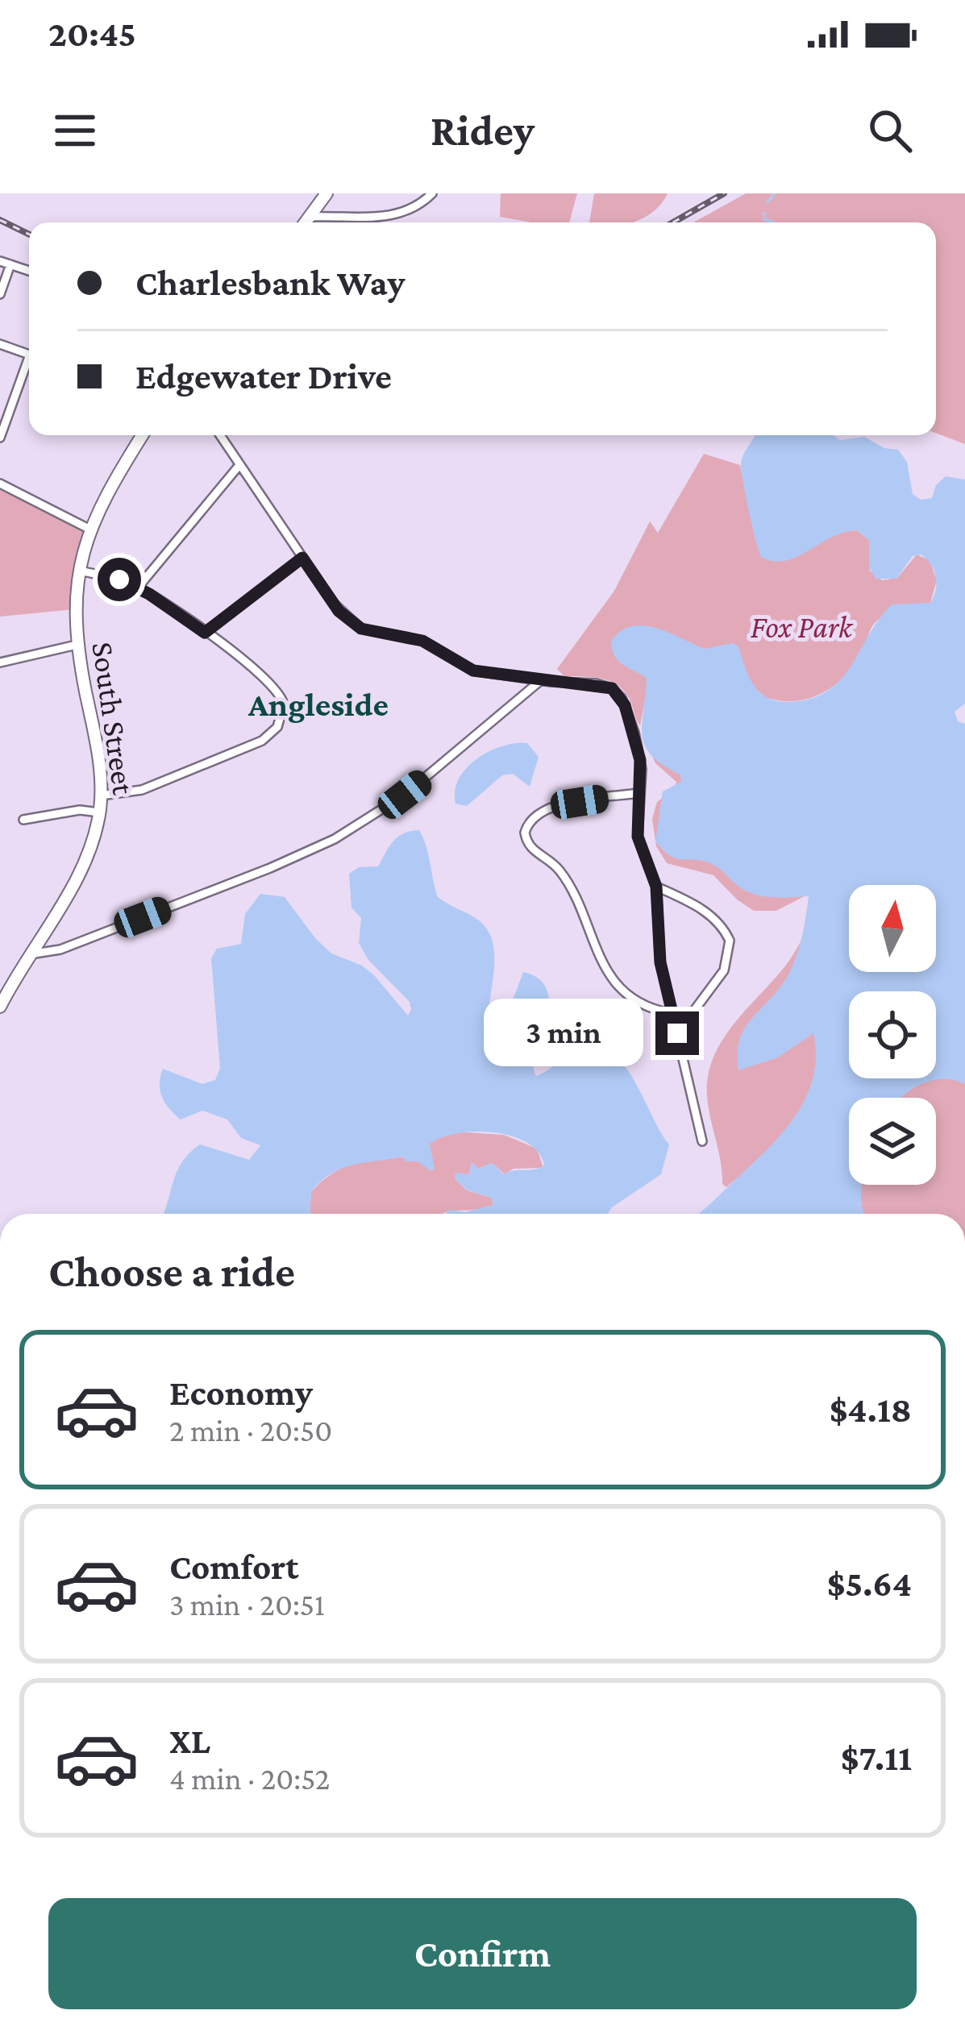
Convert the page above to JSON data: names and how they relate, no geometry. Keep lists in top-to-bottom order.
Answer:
{
  "streets": {
    "main road": ["South Street"]
  },
  "districts": ["Angleside"],
  "parks": ["Fox Park"],
  "north": "top",
  "page": {
    "status": "20:45",
    "header": "Ridey",
    "banner": ["Charlesbank Way", "Edgewater Drive"],
    "bubble": "3 min",
    "heading": "Choose a ride",
    "list": [
      {
        "name": "Economy",
        "note": "2 min · 20:50",
        "value": "$4.18"
      },
      {
        "name": "Comfort",
        "note": "3 min · 20:51",
        "value": "$5.64"
      },
      {
        "name": "XL",
        "note": "4 min · 20:52",
        "value": "$7.11"
      }
    ],
    "buttons": "Confirm"
  }
}
